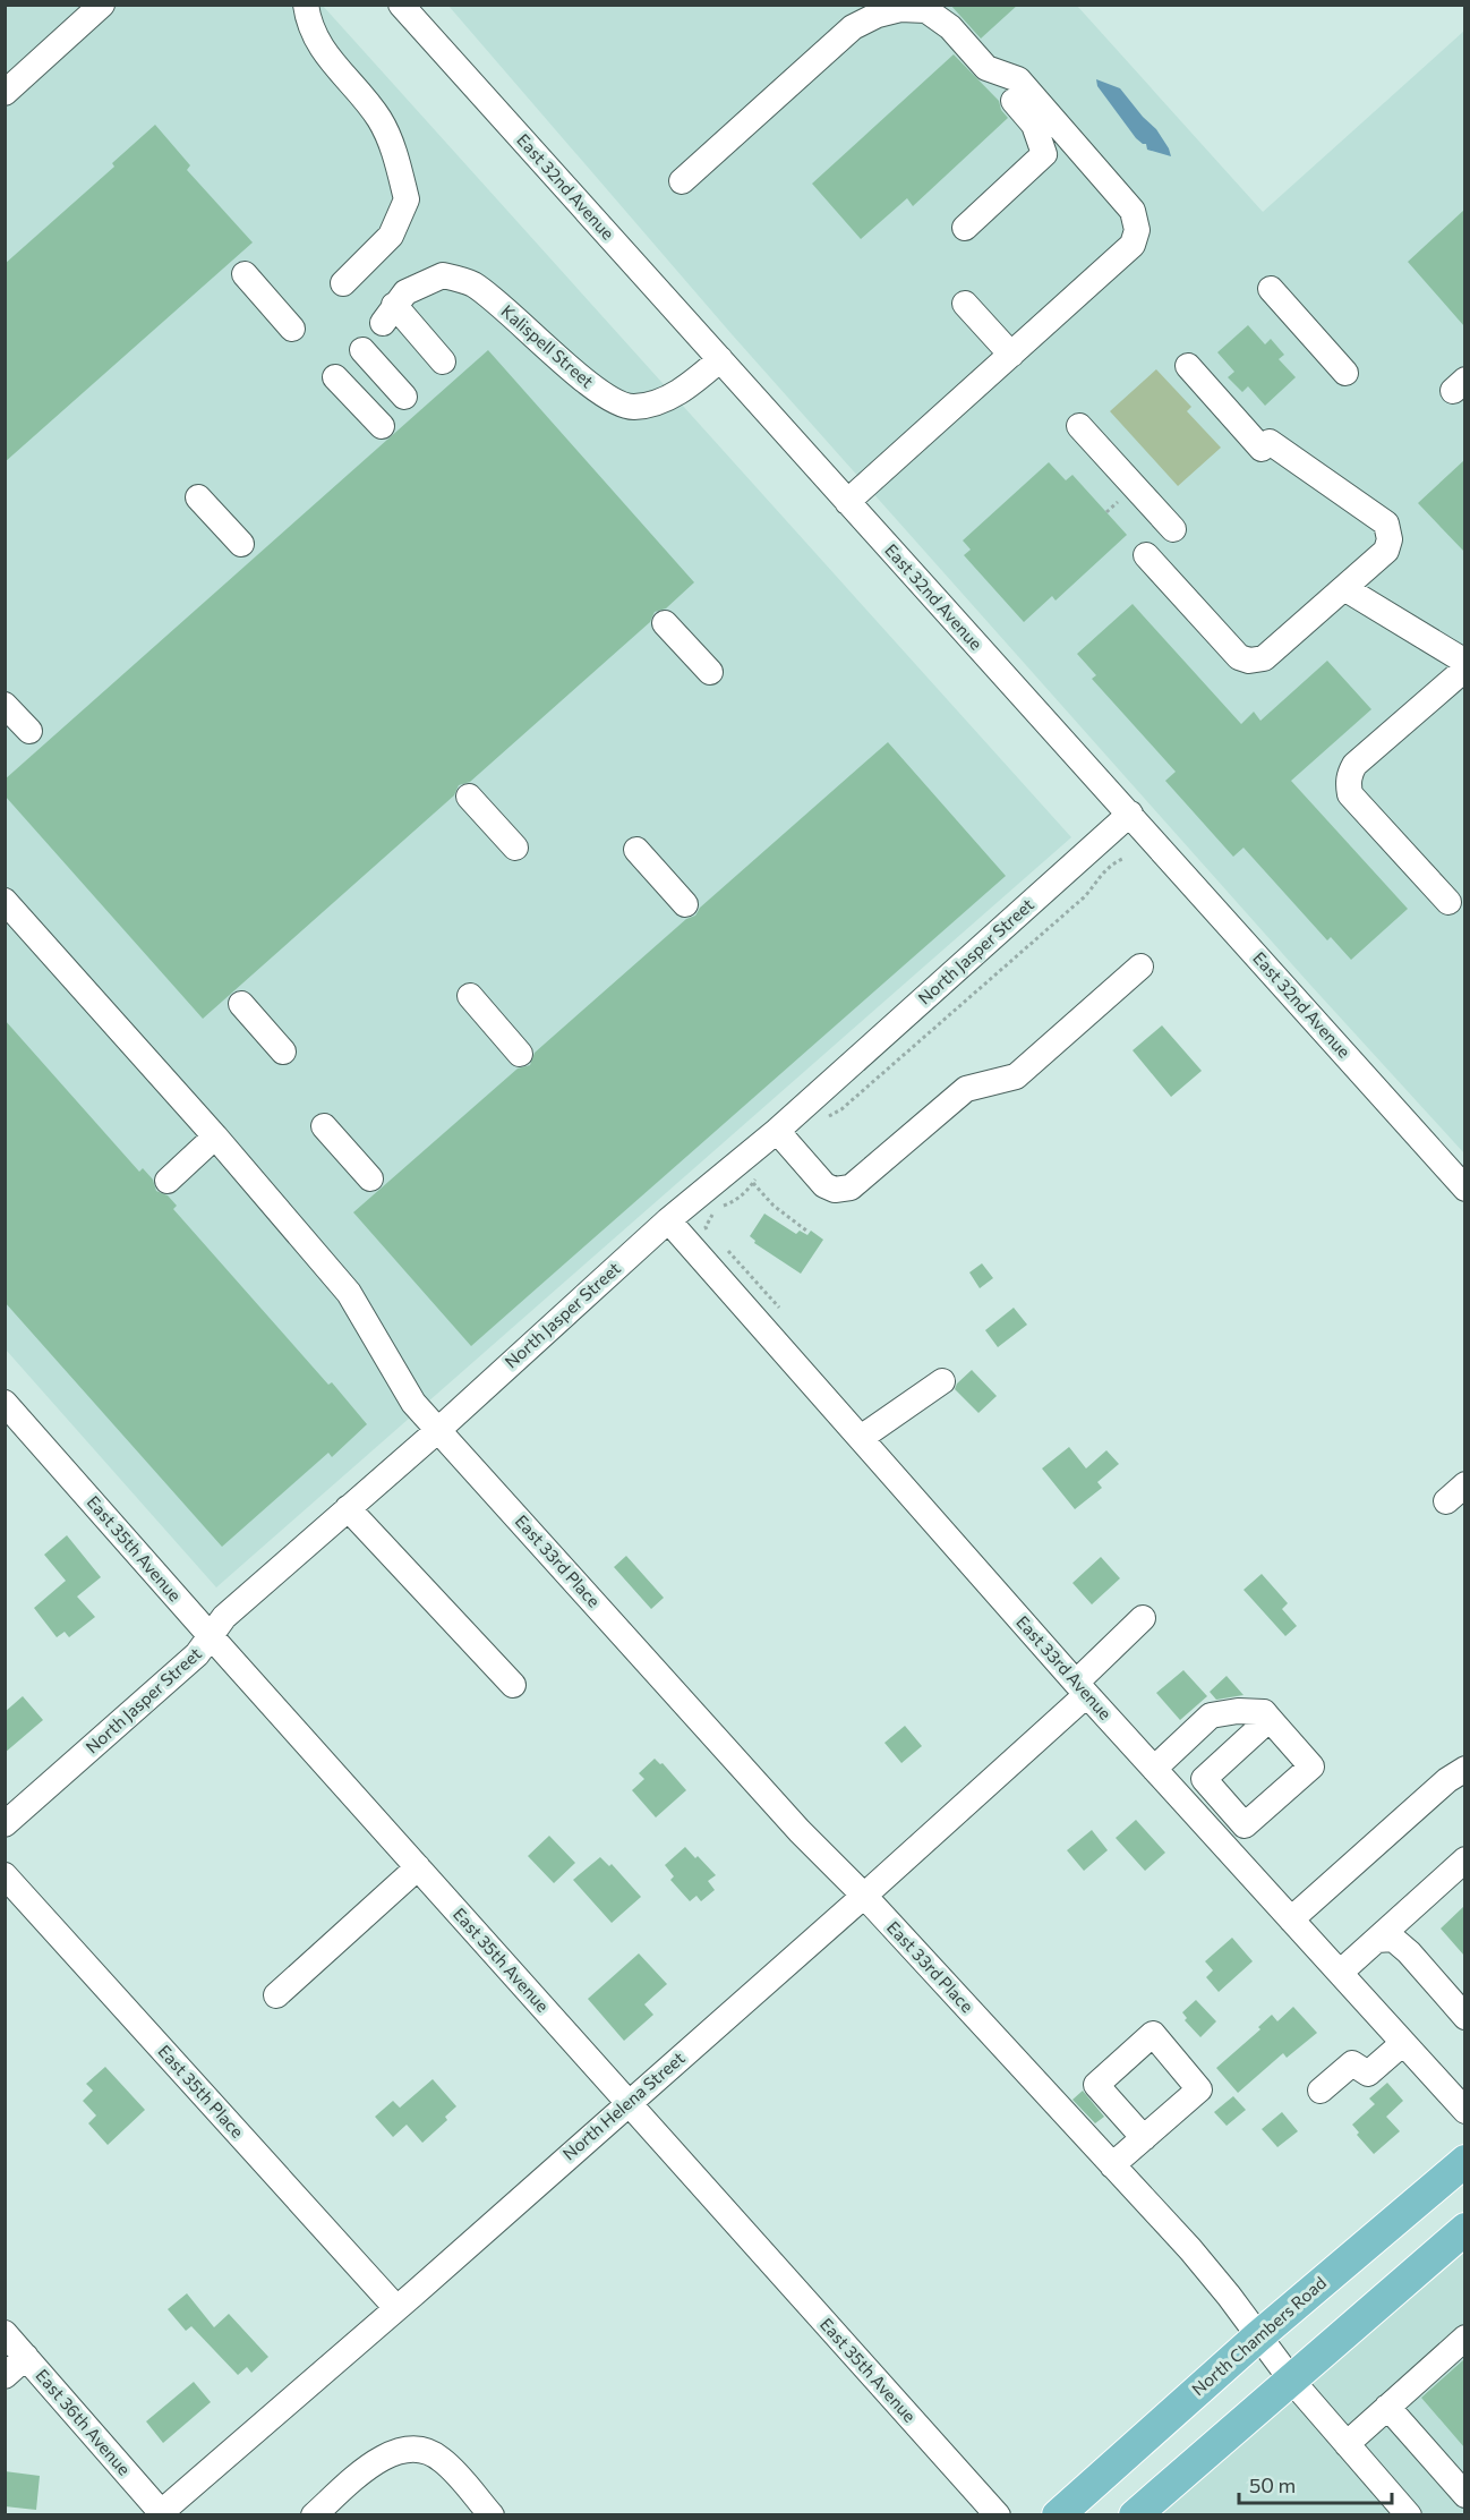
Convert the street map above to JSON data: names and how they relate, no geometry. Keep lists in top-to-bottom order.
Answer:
{
  "streets": {
    "main road": ["North Chambers Road"],
    "street": [
      "East 32nd Avenue",
      "Kalispell Street",
      "North Jasper Street",
      "East 35th Avenue",
      "East 33rd Place",
      "East 33rd Avenue",
      "East 35th Place",
      "North Helena Street",
      "East 36th Avenue"
    ]
  },
  "crossings": [
    ["East 32nd Avenue", "Kalispell Street"],
    ["East 32nd Avenue", "North Jasper Street"],
    ["North Jasper Street", "East 35th Avenue"],
    ["North Jasper Street", "East 33rd Place"],
    ["North Jasper Street", "East 33rd Avenue"],
    ["East 35th Avenue", "North Helena Street"],
    ["East 33rd Place", "North Helena Street"],
    ["East 33rd Place", "North Chambers Road"],
    ["East 33rd Avenue", "North Helena Street"],
    ["East 35th Place", "North Helena Street"],
    ["North Helena Street", "East 36th Avenue"]
  ],
  "scale_bar": "50 m"
}
